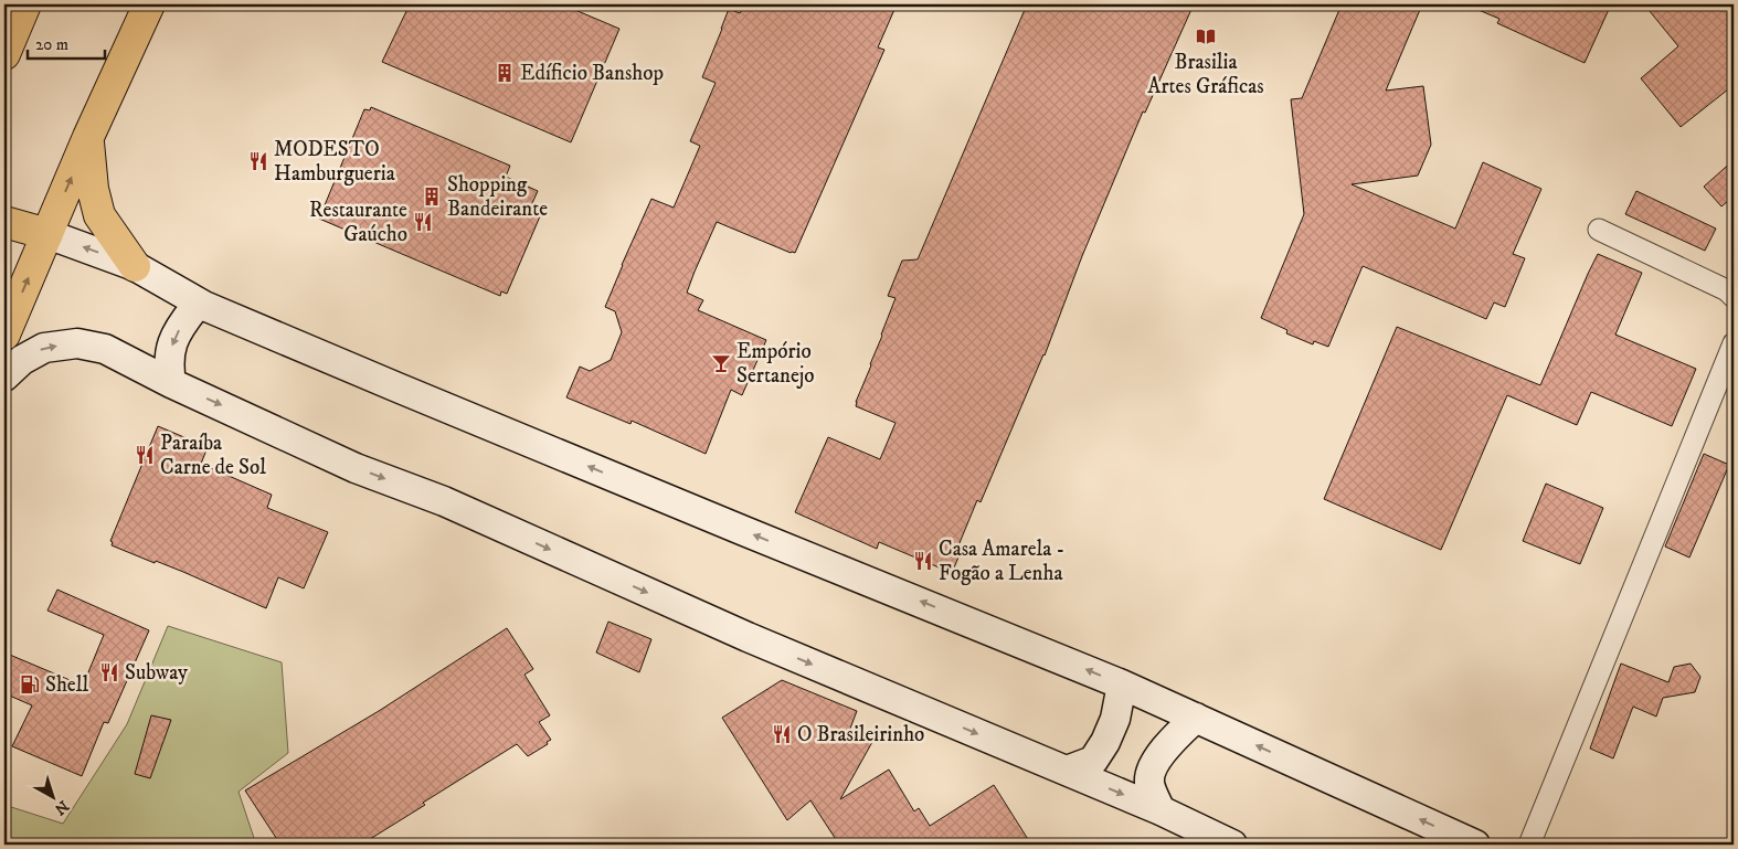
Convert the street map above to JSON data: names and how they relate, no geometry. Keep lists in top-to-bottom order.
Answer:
{
  "places": {
    "library": ["Brasilia Artes Gráficas"],
    "building": ["Edíficio Banshop", "Shopping Bandeirante"],
    "restaurant": [
      "MODESTO Hamburgueria",
      "Restaurante Gaúcho",
      "Paraíba Carne de Sol",
      "Casa Amarela - Fogão a Lenha",
      "Subway",
      "O Brasileirinho"
    ],
    "bar": ["Empório Sertanejo"],
    "fuel station": ["Shell"]
  },
  "scale_bar": "20 m",
  "north": "bottom right"
}
